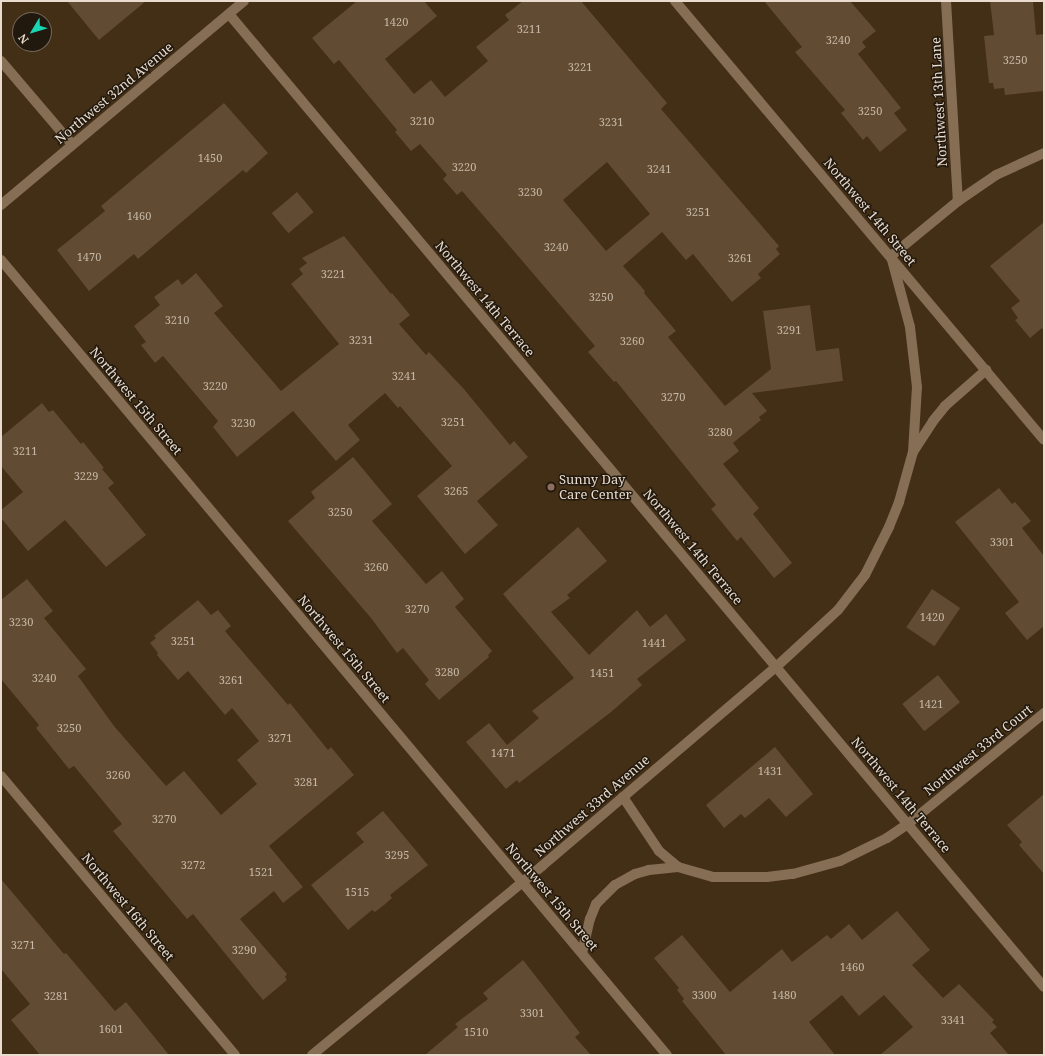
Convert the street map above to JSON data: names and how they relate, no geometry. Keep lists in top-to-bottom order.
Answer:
{
  "streets": {
    "street": [
      "Northwest 32nd Avenue",
      "Northwest 13th Lane",
      "Northwest 14th Street",
      "Northwest 14th Terrace",
      "Northwest 15th Street",
      "Northwest 33rd Court",
      "Northwest 33rd Avenue",
      "Northwest 16th Street"
    ]
  },
  "crossings": [
    ["Northwest 32nd Avenue", "Northwest 14th Terrace"],
    ["Northwest 14th Terrace", "Northwest 33rd Court"],
    ["Northwest 14th Terrace", "Northwest 33rd Avenue"],
    ["Northwest 15th Street", "Northwest 33rd Avenue"],
    ["Northwest 33rd Court", "Northwest 33rd Avenue"]
  ],
  "places": ["Sunny Day Care Center"],
  "house_numbers": [
    "1420",
    "3211",
    "3240",
    "3250",
    "3221",
    "3250",
    "3210",
    "3231",
    "1450",
    "3220",
    "3241",
    "3230",
    "3251",
    "1460",
    "3240",
    "1470",
    "3261",
    "3221",
    "3250",
    "3210",
    "3291",
    "3231",
    "3260",
    "3241",
    "3220",
    "3270",
    "3251",
    "3230",
    "3280",
    "3211",
    "3229",
    "3265",
    "3250",
    "3301",
    "3260",
    "3270",
    "1420",
    "3230",
    "3251",
    "1441",
    "3280",
    "1451",
    "3240",
    "3261",
    "1421",
    "3250",
    "3271",
    "1471",
    "1431",
    "3260",
    "3281",
    "3270",
    "3295",
    "3272",
    "1521",
    "1515",
    "3271",
    "3290",
    "1460",
    "3300",
    "1480",
    "3281",
    "3301",
    "3341",
    "1601",
    "1510"
  ],
  "north": "bottom left"
}
